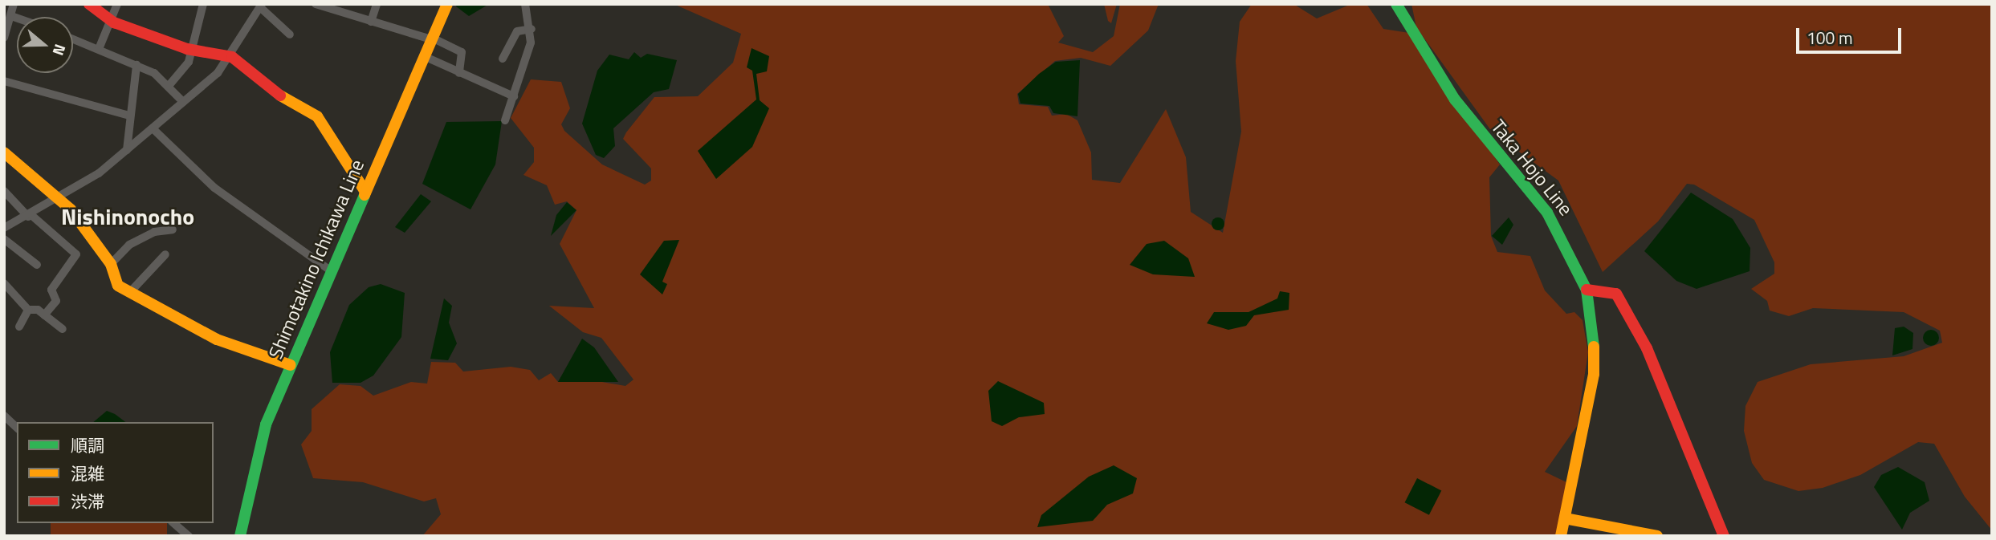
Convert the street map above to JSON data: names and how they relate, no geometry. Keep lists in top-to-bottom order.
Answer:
{
  "streets": {
    "main road": ["Taka Hojo Line", "Shimotakino Ichikawa Line"]
  },
  "districts": ["Nishinonocho"],
  "legend": ["順調", "混雑", "渋滞"],
  "scale_bar": "100 m",
  "north": "right"
}
